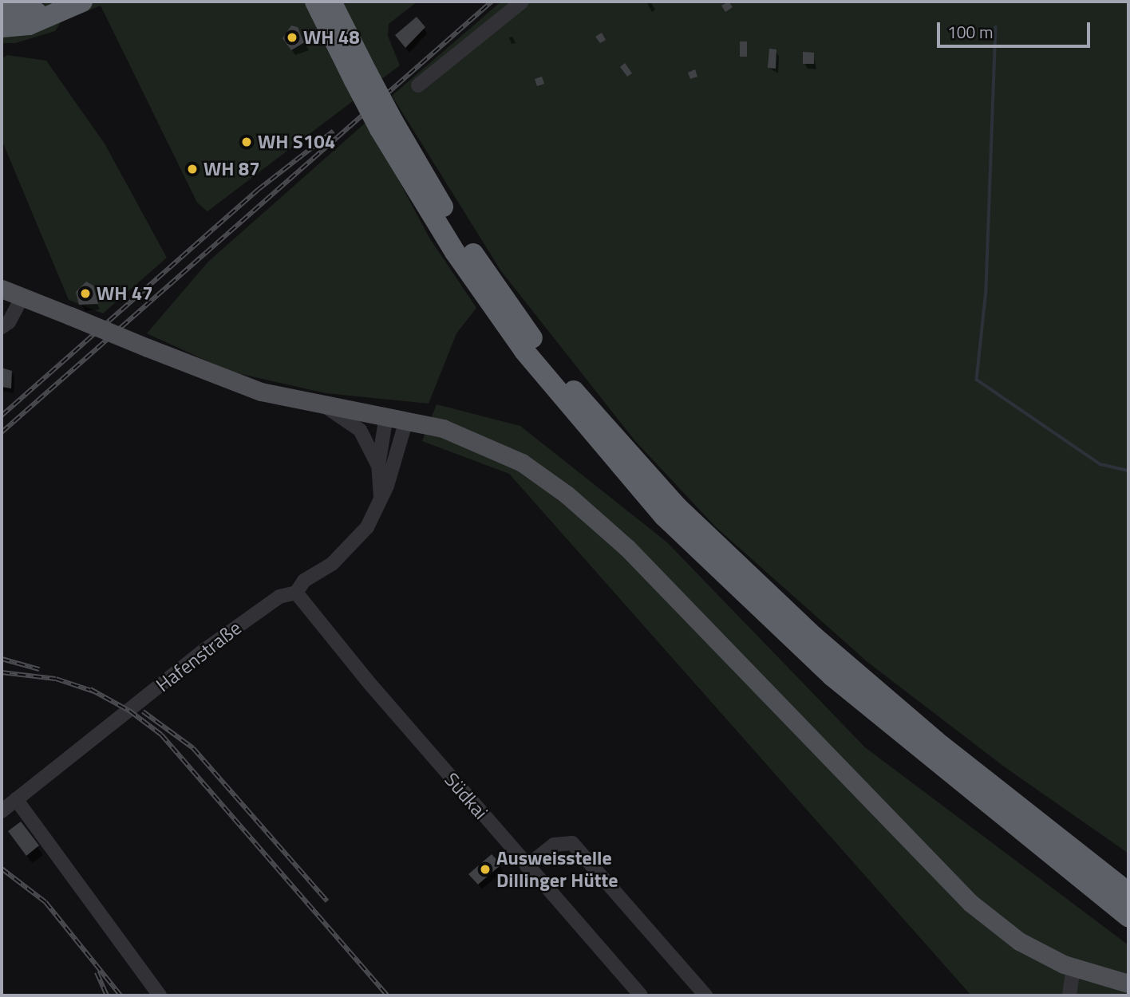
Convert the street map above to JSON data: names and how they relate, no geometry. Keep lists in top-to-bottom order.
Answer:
{
  "streets": {
    "street": ["Hafenstraße", "Südkai"]
  },
  "crossings": [
    ["Hafenstraße", "Südkai"]
  ],
  "places": [
    "WH 48",
    "WH S104",
    "WH 87",
    "WH 47",
    "Ausweisstelle Dillinger Hütte"
  ],
  "scale_bar": "100 m"
}
